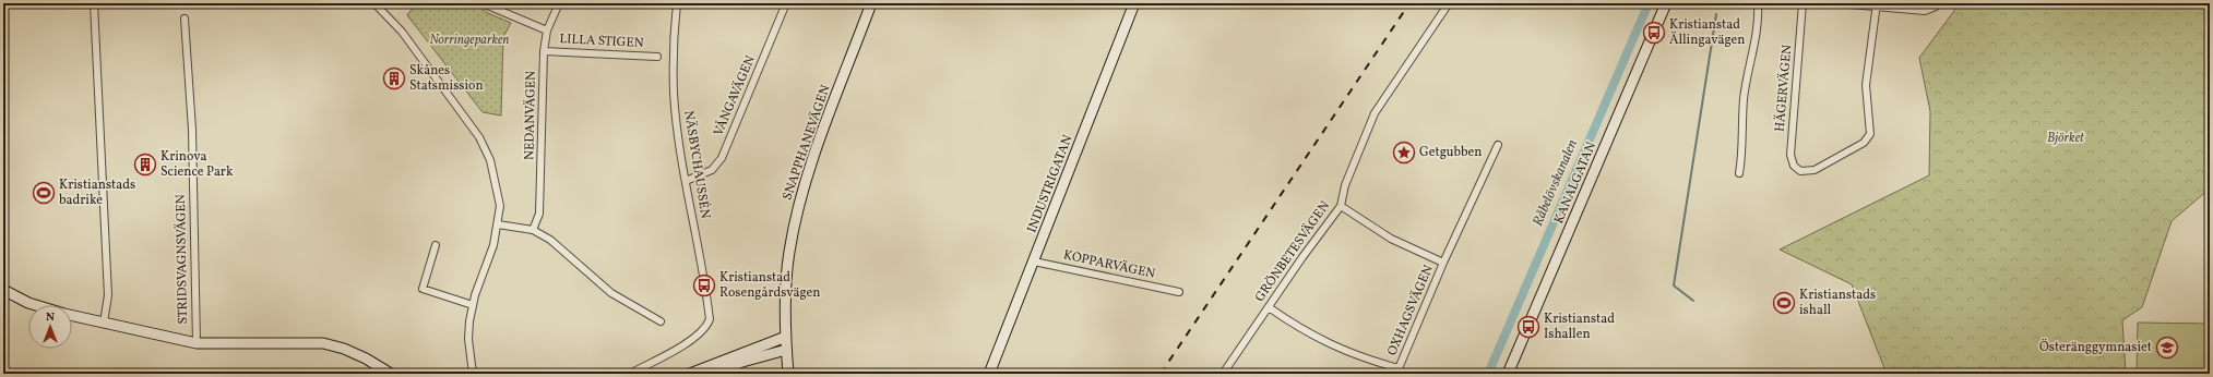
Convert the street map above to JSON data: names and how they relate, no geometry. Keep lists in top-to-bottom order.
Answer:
{
  "streets": {
    "street": [
      "LILLA STIGEN",
      "HÄGERVÄGEN",
      "VÅNGAVÄGEN",
      "NEDANVÄGEN",
      "SNAPPHANEVÄGEN",
      "NÄSBYCHAUSSÉN",
      "KANALGATAN",
      "INDUSTRIGATAN",
      "GRÖNBETESVÄGEN",
      "STRIDSVAGNSVÄGEN",
      "KOPPARVÄGEN",
      "OXHAGSVÄGEN"
    ]
  },
  "crossings": [
    ["LILLA STIGEN", "NEDANVÄGEN"],
    ["VÅNGAVÄGEN", "NÄSBYCHAUSSÉN"],
    ["INDUSTRIGATAN", "KOPPARVÄGEN"],
    ["GRÖNBETESVÄGEN", "OXHAGSVÄGEN"]
  ],
  "water": ["Råbelövskanalen"],
  "parks": ["Norringeparken", "Björket"],
  "places": {
    "bus stop": ["Kristianstad Ällingavägen", "Kristianstad Rosengårdsvägen", "Kristianstad Ishallen"],
    "building": ["Skånes Statsmission", "Krinova Science Park"],
    "place": ["Getgubben"],
    "sports": ["Kristianstads badrike", "Kristianstads ishall"],
    "school or university": ["Österänggymnasiet"]
  },
  "north": "top"
}
